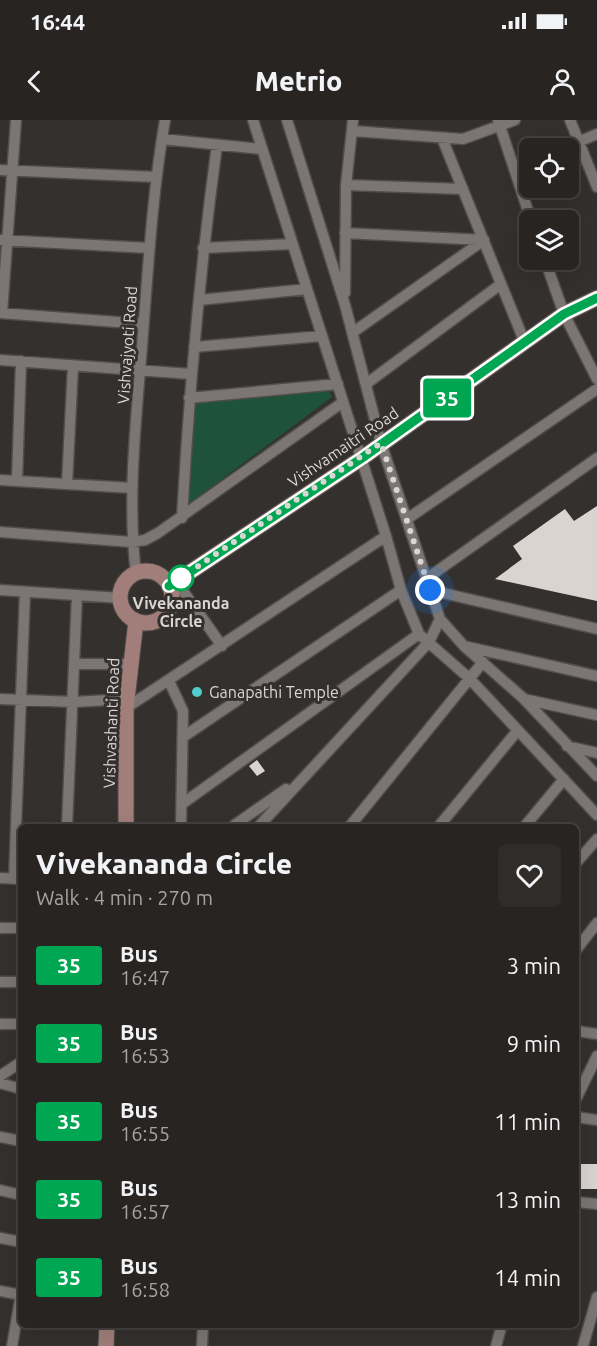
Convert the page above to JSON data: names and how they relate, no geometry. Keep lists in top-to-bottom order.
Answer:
{
  "streets": {
    "street": ["Vishvajyoti Road", "Vishvamaitri Road", "Vishvashanti Road"]
  },
  "crossings": [
    ["Vishvajyoti Road", "Vishvamaitri Road"],
    ["Vishvajyoti Road", "Vishvashanti Road"],
    ["Vishvamaitri Road", "Vishvashanti Road"]
  ],
  "places": ["Vivekananda Circle", "Ganapathi Temple"],
  "lines": ["bus line 35"],
  "page": {
    "status": "16:44",
    "header": "Metrio",
    "on_map": "35",
    "heading": ["Vivekananda Circle", "Walk · 4 min · 270 m"],
    "list": [
      {
        "mark": "35",
        "name": "Bus",
        "note": "16:47",
        "value": "3 min"
      },
      {
        "mark": "35",
        "name": "Bus",
        "note": "16:53",
        "value": "9 min"
      },
      {
        "mark": "35",
        "name": "Bus",
        "note": "16:55",
        "value": "11 min"
      },
      {
        "mark": "35",
        "name": "Bus",
        "note": "16:57",
        "value": "13 min"
      },
      {
        "mark": "35",
        "name": "Bus",
        "note": "16:58",
        "value": "14 min"
      }
    ]
  }
}
